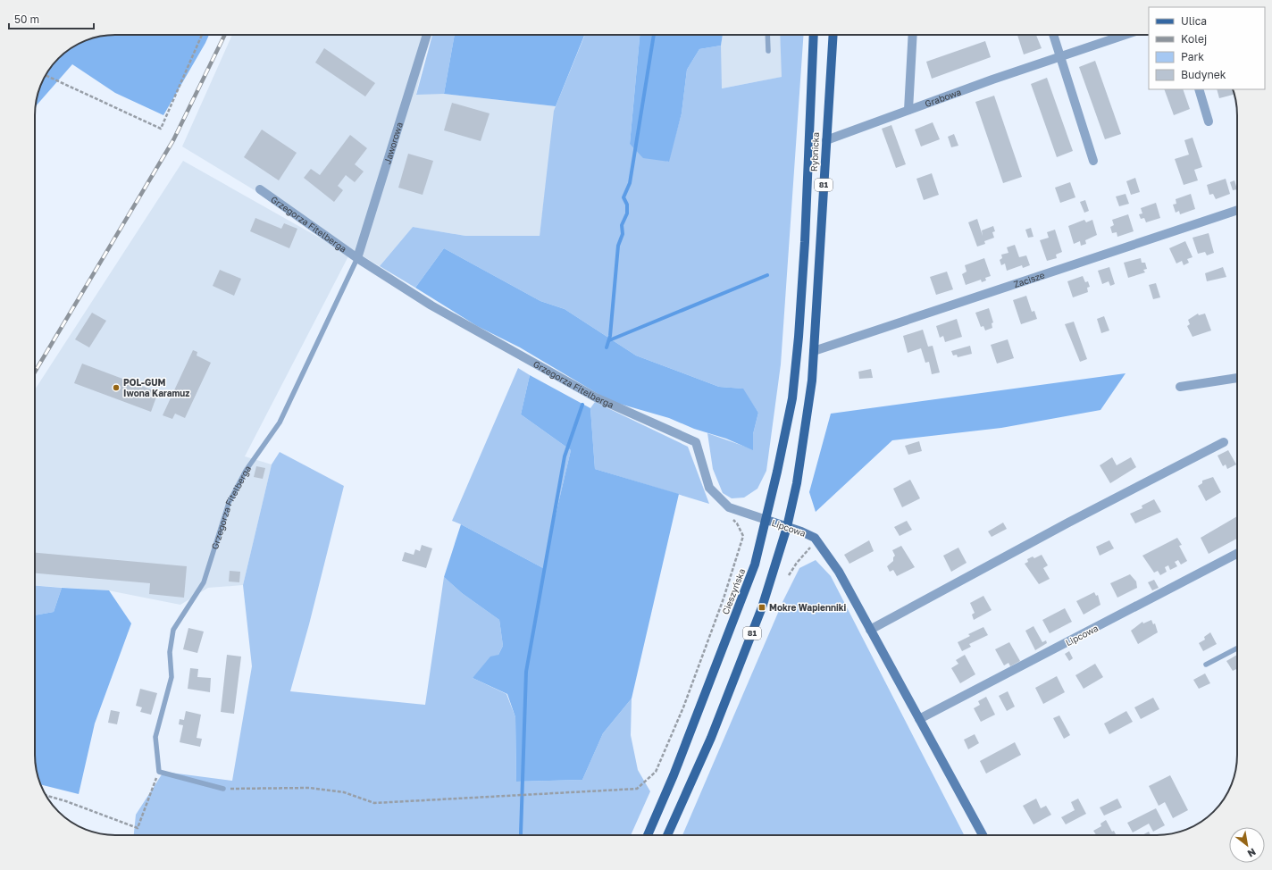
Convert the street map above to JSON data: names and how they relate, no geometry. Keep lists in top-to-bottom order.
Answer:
{
  "streets": {
    "main road": ["Rybnicka", "81", "Cieszyńska"],
    "street": [
      "Grabowa",
      "Jaworowa",
      "Grzegorza Fitelberga",
      "Zacisze",
      "Lipcowa"
    ]
  },
  "crossings": [
    ["Grabowa", "Rybnicka"],
    ["Jaworowa", "Grzegorza Fitelberga"],
    ["Rybnicka", "81"],
    ["Rybnicka", "Zacisze"],
    ["Rybnicka", "Cieszyńska"],
    ["81", "Zacisze"],
    ["81", "Lipcowa"],
    ["Grzegorza Fitelberga", "Lipcowa"],
    ["Grzegorza Fitelberga", "Cieszyńska"],
    ["Lipcowa", "Cieszyńska"]
  ],
  "places": {
    "other": ["POL-GUM Iwona Karamuz"],
    "transit": ["Mokre Wapienniki"]
  },
  "legend": [
    "Ulica",
    "Kolej",
    "Park",
    "Budynek"
  ],
  "scale_bar": "50 m",
  "north": "bottom right"
}
